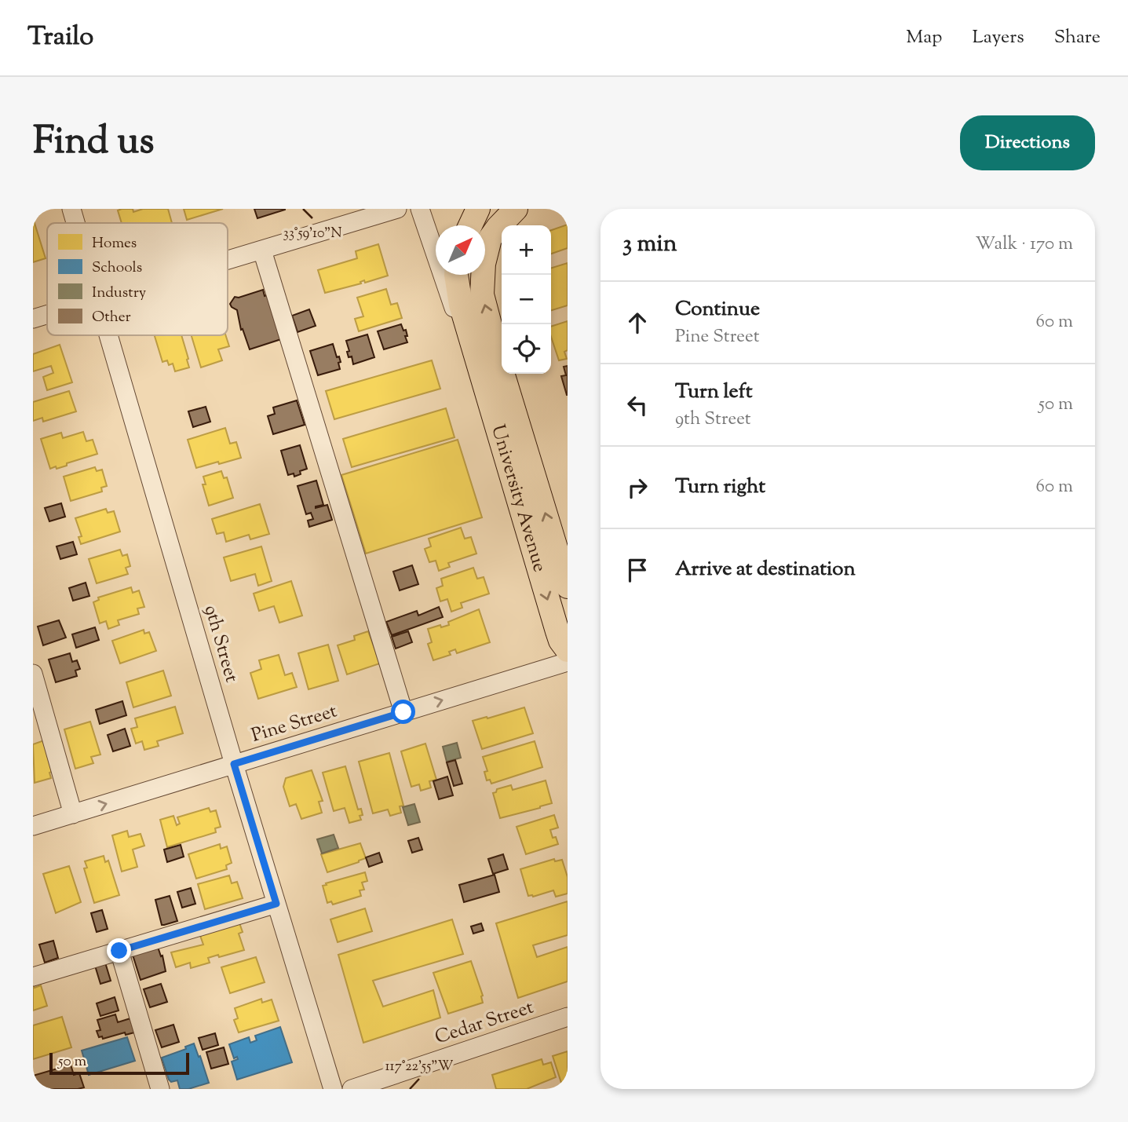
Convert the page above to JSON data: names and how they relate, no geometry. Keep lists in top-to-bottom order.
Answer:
{
  "streets": {
    "main road": ["University Avenue"],
    "street": ["9th Street", "Pine Street", "Cedar Street"]
  },
  "crossings": [
    ["9th Street", "Pine Street"]
  ],
  "legend": [
    "Homes",
    "Schools",
    "Industry",
    "Other"
  ],
  "scale_bar": "50 m",
  "north": "top right",
  "page": {
    "header": "Trailo",
    "nav": ["Map", "Layers", "Share"],
    "title": "Find us",
    "buttons": "Directions",
    "heading": ["3 min", "Walk · 170 m"],
    "map_buttons": ["+", "−"],
    "list": [
      ["Continue", "Pine Street", "60 m"],
      ["Turn left", "9th Street", "50 m"],
      ["Turn right", "60 m"],
      "Arrive at destination"
    ],
    "scale": "50 m"
  },
  "coordinates": ["33°59'10\"N", "117°22'55\"W"]
}
